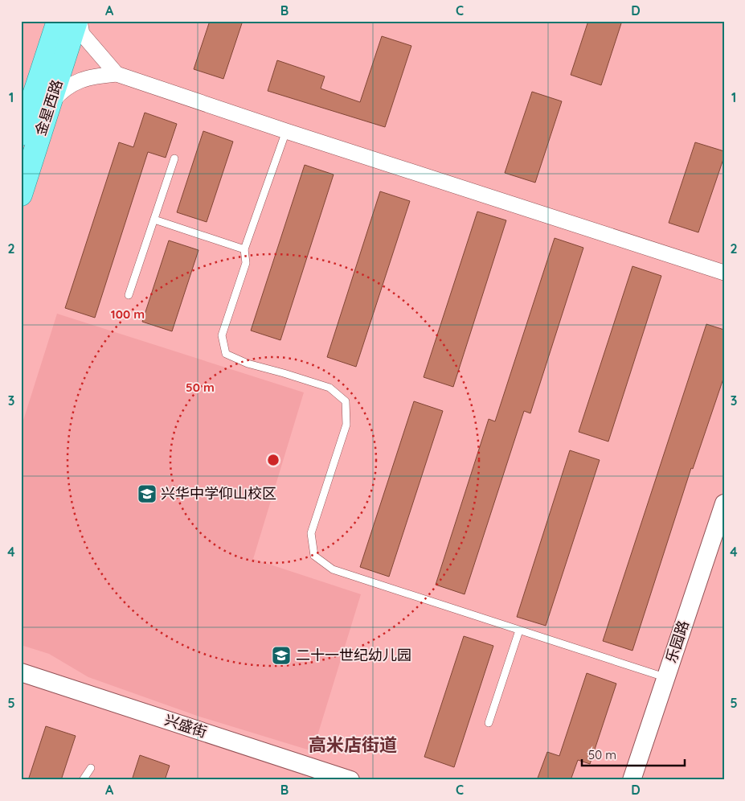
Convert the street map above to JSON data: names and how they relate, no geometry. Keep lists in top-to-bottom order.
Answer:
{
  "streets": {
    "main road": ["金星西路"],
    "street": ["乐园路", "兴盛街"]
  },
  "districts": ["高米店街道"],
  "places": {
    "school or university": ["兴华中学仰山校区", "二十一世纪幼儿园"]
  },
  "scale_bar": "50 m",
  "grid": {
    "columns": [
      "A",
      "B",
      "C",
      "D"
    ],
    "rows": [
      "1",
      "2",
      "3",
      "4",
      "5"
    ]
  },
  "rings": ["100 m", "50 m"]
}
